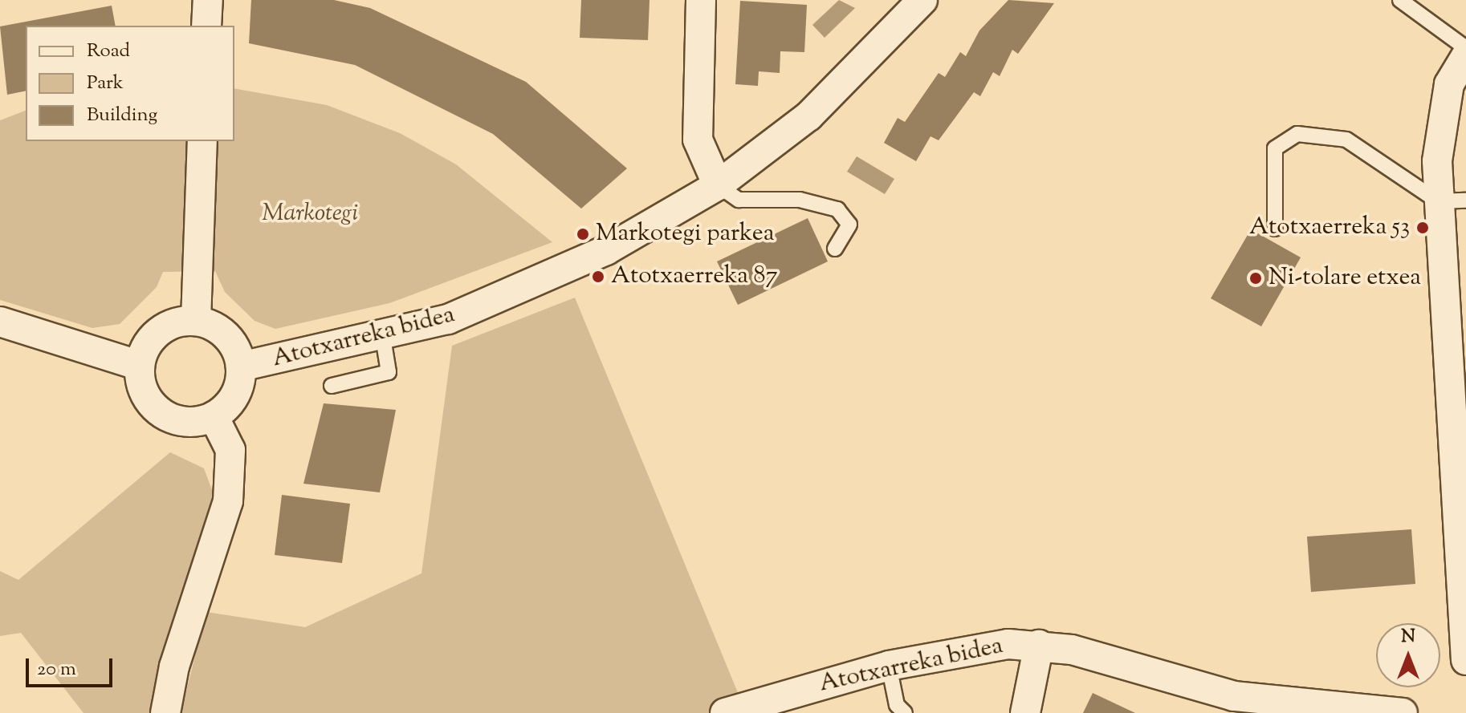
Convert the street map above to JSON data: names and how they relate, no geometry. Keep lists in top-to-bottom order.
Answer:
{
  "streets": {
    "street": ["Atotxarreka bidea"]
  },
  "parks": ["Markotegi"],
  "places": [
    "Atotxaerreka 53",
    "Markotegi parkea",
    "Atotxaerreka 87",
    "Ni-tolare etxea"
  ],
  "legend": ["Road", "Park", "Building"],
  "scale_bar": "20 m",
  "north": "top"
}
